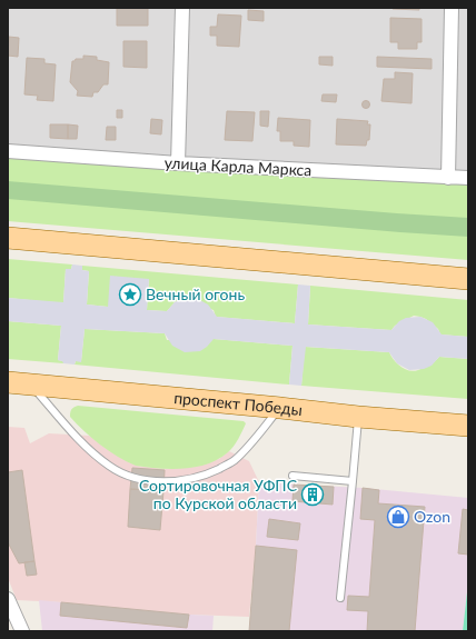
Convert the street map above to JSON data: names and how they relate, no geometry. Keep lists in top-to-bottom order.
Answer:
{
  "streets": {
    "main road": ["проспект Победы"],
    "street": ["улица Карла Маркса"]
  },
  "places": {
    "place": ["Вечный огонь"],
    "building": ["Сортировочная УФПС по Курской области"],
    "shop": ["Ozon"]
  }
}
